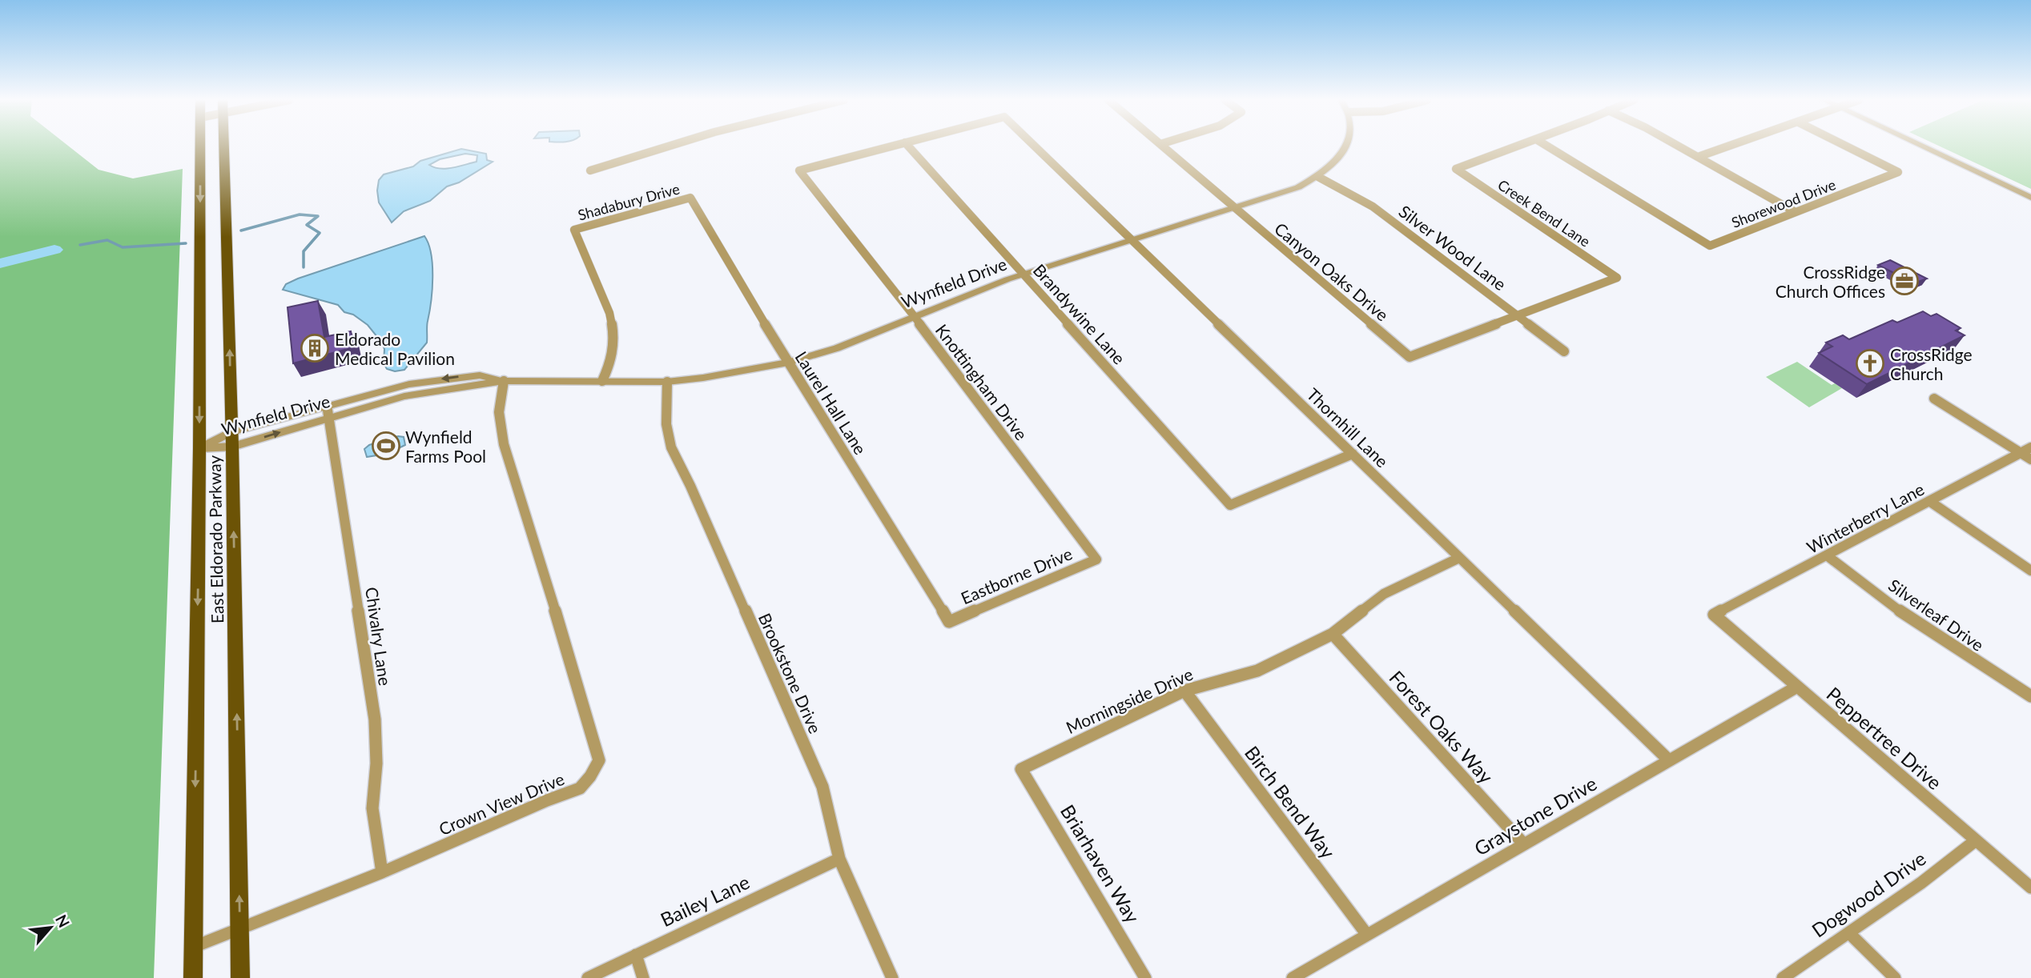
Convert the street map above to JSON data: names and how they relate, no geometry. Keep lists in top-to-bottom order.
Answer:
{
  "streets": {
    "main road": ["East Eldorado Parkway"],
    "street": [
      "Shadabury Drive",
      "Shorewood Drive",
      "Creek Bend Lane",
      "Silver Wood Lane",
      "Canyon Oaks Drive",
      "Wynfield Drive",
      "Brandywine Lane",
      "Knottingham Drive",
      "Laurel Hall Lane",
      "Thornhill Lane",
      "Winterberry Lane",
      "Eastborne Drive",
      "Silverleaf Drive",
      "Chivalry Lane",
      "Brookstone Drive",
      "Morningside Drive",
      "Forest Oaks Way",
      "Peppertree Drive",
      "Birch Bend Way",
      "Crown View Drive",
      "Graystone Drive",
      "Briarhaven Way",
      "Dogwood Drive",
      "Bailey Lane"
    ]
  },
  "crossings": [
    ["Shadabury Drive", "Wynfield Drive"],
    ["Shadabury Drive", "Laurel Hall Lane"],
    ["Creek Bend Lane", "Silver Wood Lane"],
    ["Creek Bend Lane", "Canyon Oaks Drive"],
    ["Silver Wood Lane", "Canyon Oaks Drive"],
    ["Silver Wood Lane", "Wynfield Drive"],
    ["Canyon Oaks Drive", "Wynfield Drive"],
    ["Wynfield Drive", "Brandywine Lane"],
    ["Wynfield Drive", "Knottingham Drive"],
    ["Wynfield Drive", "Laurel Hall Lane"],
    ["Wynfield Drive", "Thornhill Lane"],
    ["Wynfield Drive", "East Eldorado Parkway"],
    ["Wynfield Drive", "Chivalry Lane"],
    ["Wynfield Drive", "Brookstone Drive"],
    ["Wynfield Drive", "Crown View Drive"],
    ["Brandywine Lane", "Thornhill Lane"],
    ["Knottingham Drive", "Eastborne Drive"],
    ["Laurel Hall Lane", "Eastborne Drive"],
    ["Thornhill Lane", "Morningside Drive"],
    ["Thornhill Lane", "Graystone Drive"],
    ["Winterberry Lane", "Silverleaf Drive"],
    ["Winterberry Lane", "Peppertree Drive"],
    ["East Eldorado Parkway", "Crown View Drive"],
    ["Chivalry Lane", "Crown View Drive"],
    ["Brookstone Drive", "Bailey Lane"],
    ["Morningside Drive", "Forest Oaks Way"],
    ["Morningside Drive", "Birch Bend Way"],
    ["Morningside Drive", "Briarhaven Way"],
    ["Forest Oaks Way", "Graystone Drive"],
    ["Peppertree Drive", "Graystone Drive"],
    ["Peppertree Drive", "Dogwood Drive"],
    ["Birch Bend Way", "Graystone Drive"]
  ],
  "places": {
    "office": ["CrossRidge Church Offices"],
    "building": ["Eldorado Medical Pavilion"],
    "church": ["CrossRidge Church"],
    "sports": ["Wynfield Farms Pool"]
  },
  "north": "top right"
}
